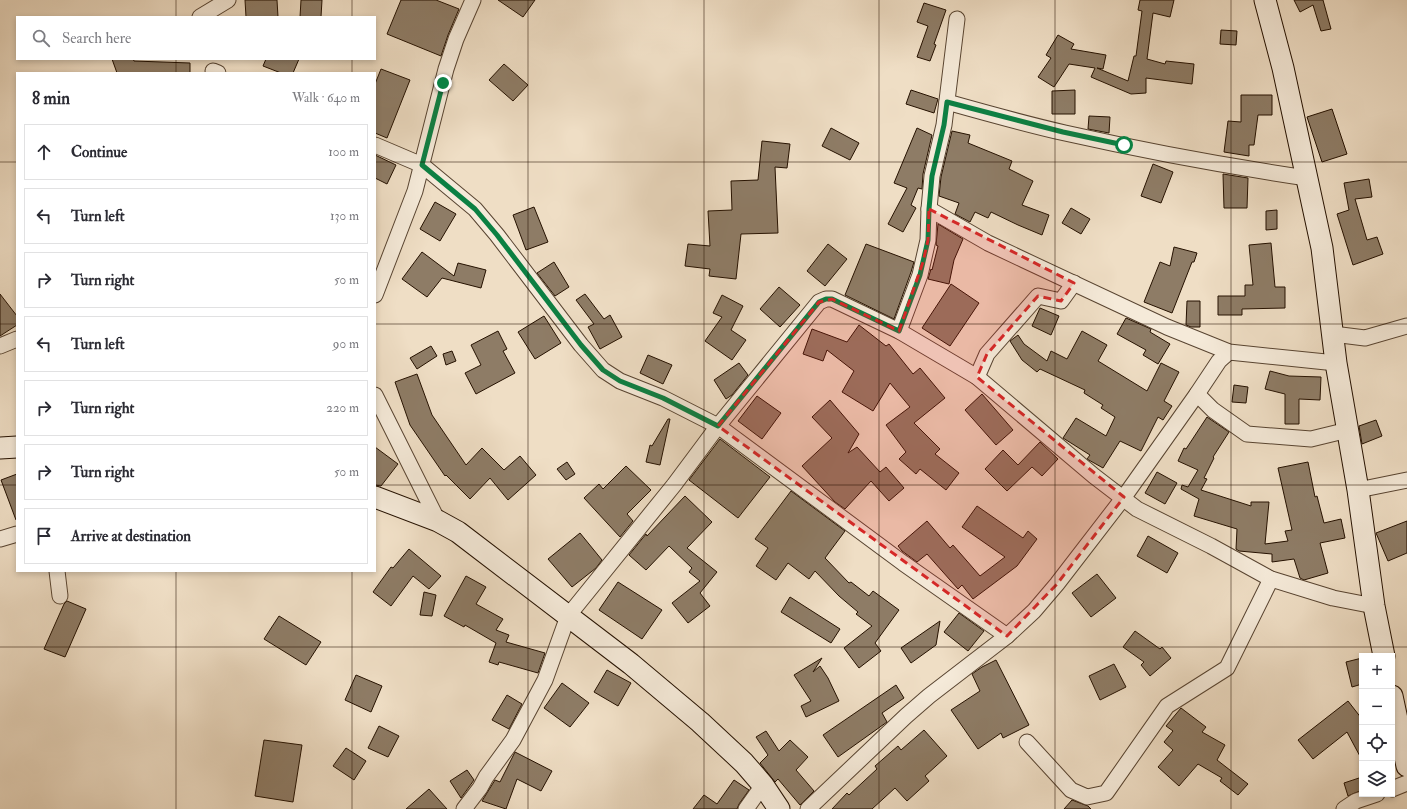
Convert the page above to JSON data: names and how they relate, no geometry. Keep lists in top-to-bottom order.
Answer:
{
  "page": {
    "search": "Search here",
    "heading": ["8 min", "Walk · 640 m"],
    "list": [
      ["Continue", "100 m"],
      ["Turn left", "130 m"],
      ["Turn right", "50 m"],
      ["Turn left", "90 m"],
      ["Turn right", "220 m"],
      ["Turn right", "50 m"],
      "Arrive at destination"
    ],
    "map_buttons": ["+", "−"]
  }
}
